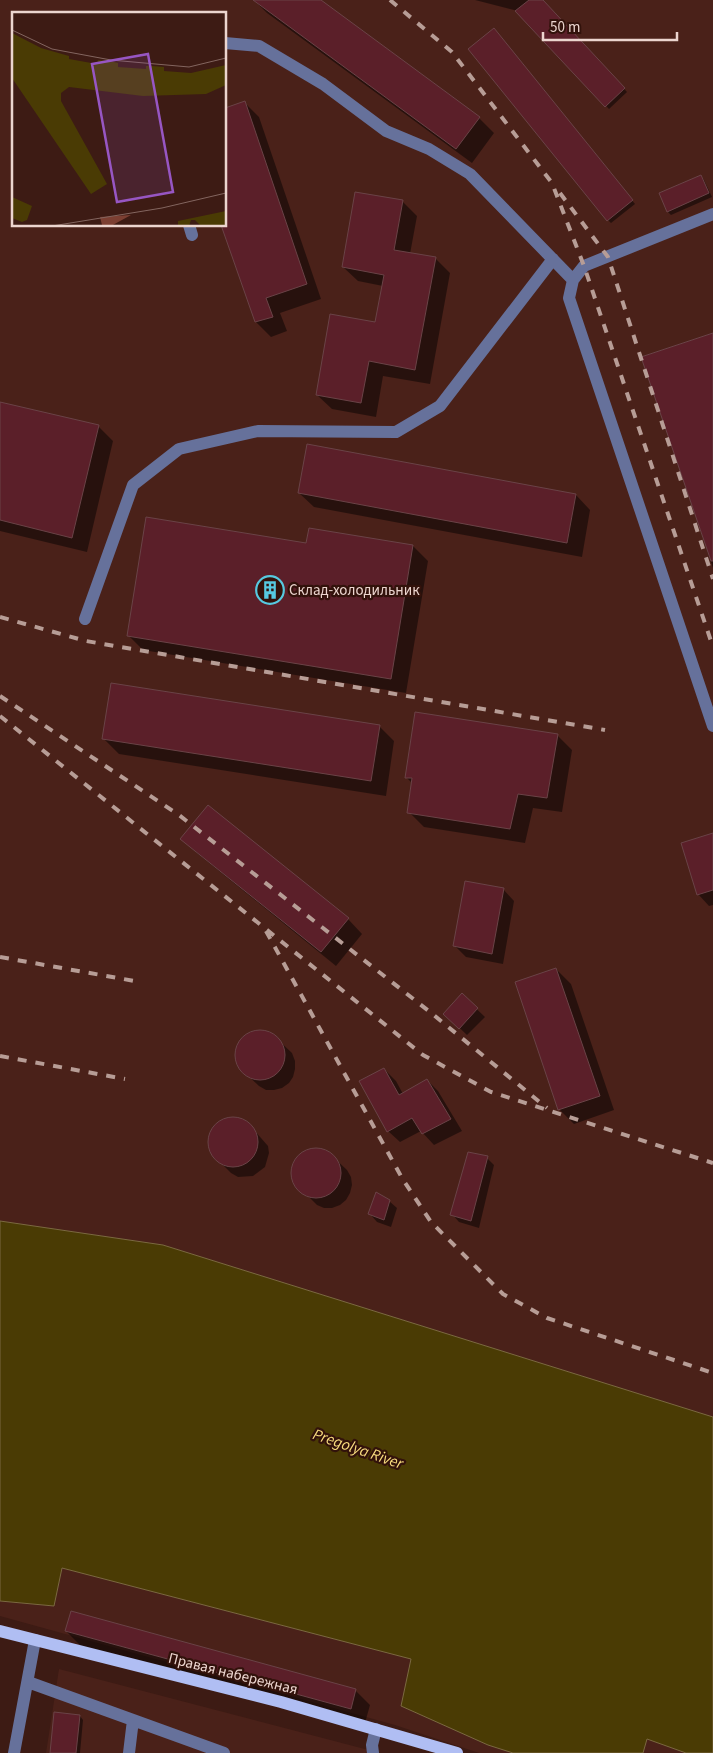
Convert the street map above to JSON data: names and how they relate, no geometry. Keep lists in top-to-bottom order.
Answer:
{
  "streets": {
    "main road": ["Правая набережная"]
  },
  "water": ["Pregolya River"],
  "places": {
    "building": ["Склад-холодильник"]
  },
  "scale_bar": "50 m"
}
